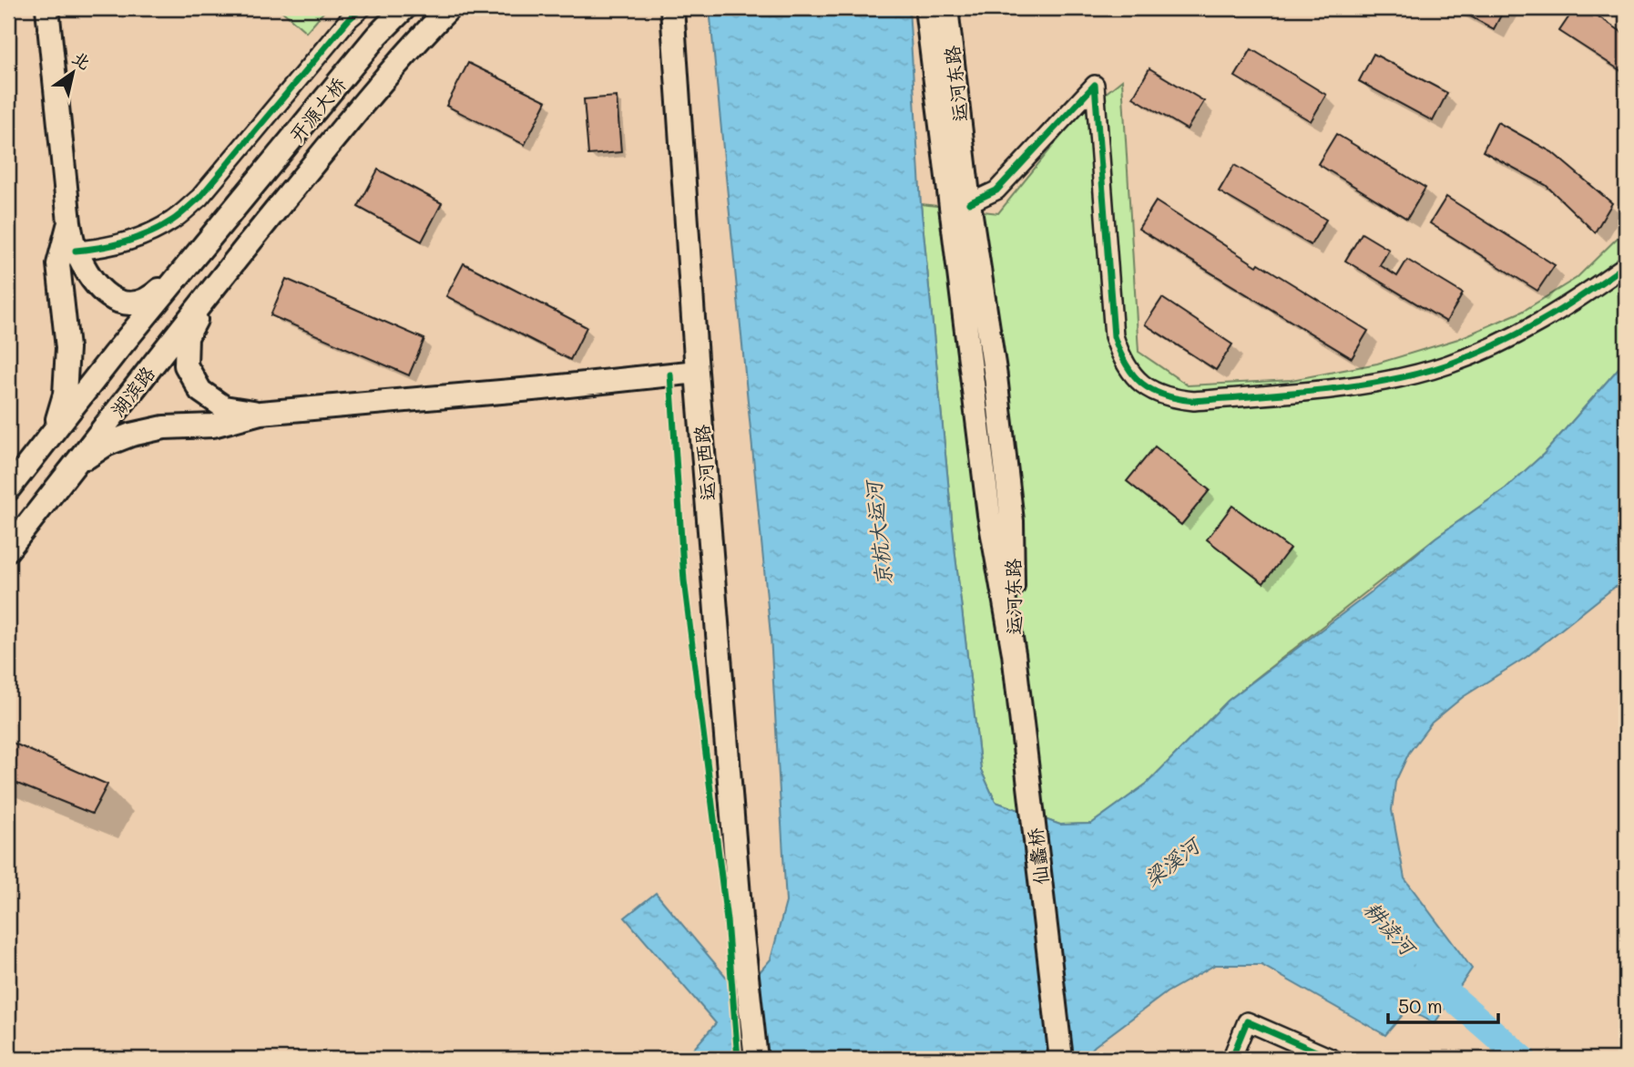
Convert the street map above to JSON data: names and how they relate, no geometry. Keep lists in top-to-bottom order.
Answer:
{
  "streets": {
    "main road": [
      "运河东路",
      "开源大桥",
      "湖滨路",
      "运河西路",
      "仙蠡桥"
    ]
  },
  "crossings": [
    ["运河东路", "仙蠡桥"],
    ["开源大桥", "湖滨路"]
  ],
  "water": ["京杭大运河", "梁溪河", "耕读河"],
  "scale_bar": "50 m",
  "north": "top right"
}
